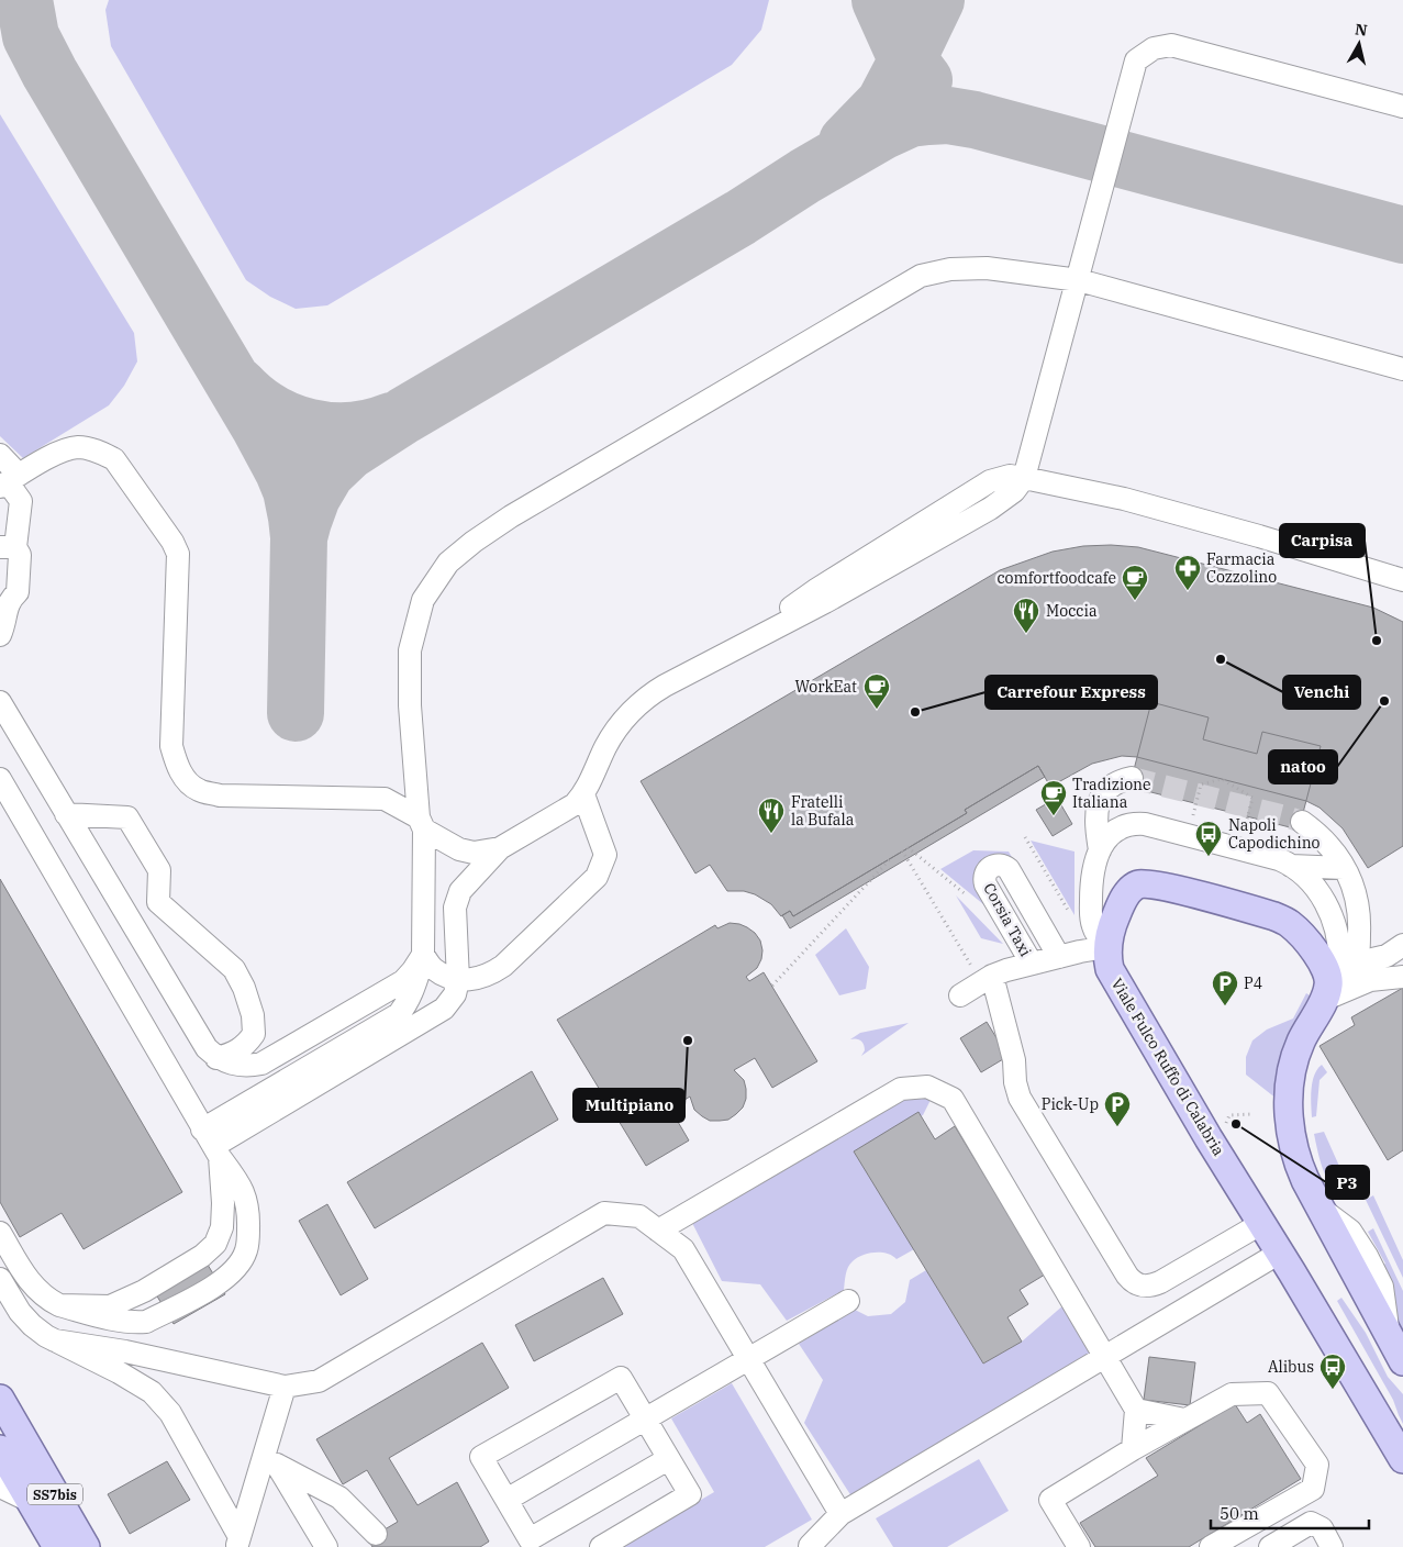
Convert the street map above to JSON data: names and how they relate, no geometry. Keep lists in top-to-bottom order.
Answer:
{
  "streets": {
    "main road": ["Viale Fulco Ruffo di Calabria", "SS7bis"],
    "street": ["Corsia Taxi"]
  },
  "places": {
    "pharmacy": ["Farmacia Cozzolino"],
    "cafe": ["comfortfoodcafe", "WorkEat", "Tradizione Italiana"],
    "restaurant": ["Moccia", "Fratelli la Bufala"],
    "other": [
      "Carpisa",
      "Venchi",
      "natoo",
      "Carrefour Express",
      "Multipiano",
      "P3"
    ],
    "bus stop": ["Napoli Capodichino", "Alibus"],
    "parking": ["P4", "Pick-Up"]
  },
  "scale_bar": "50 m",
  "north": "top"
}
